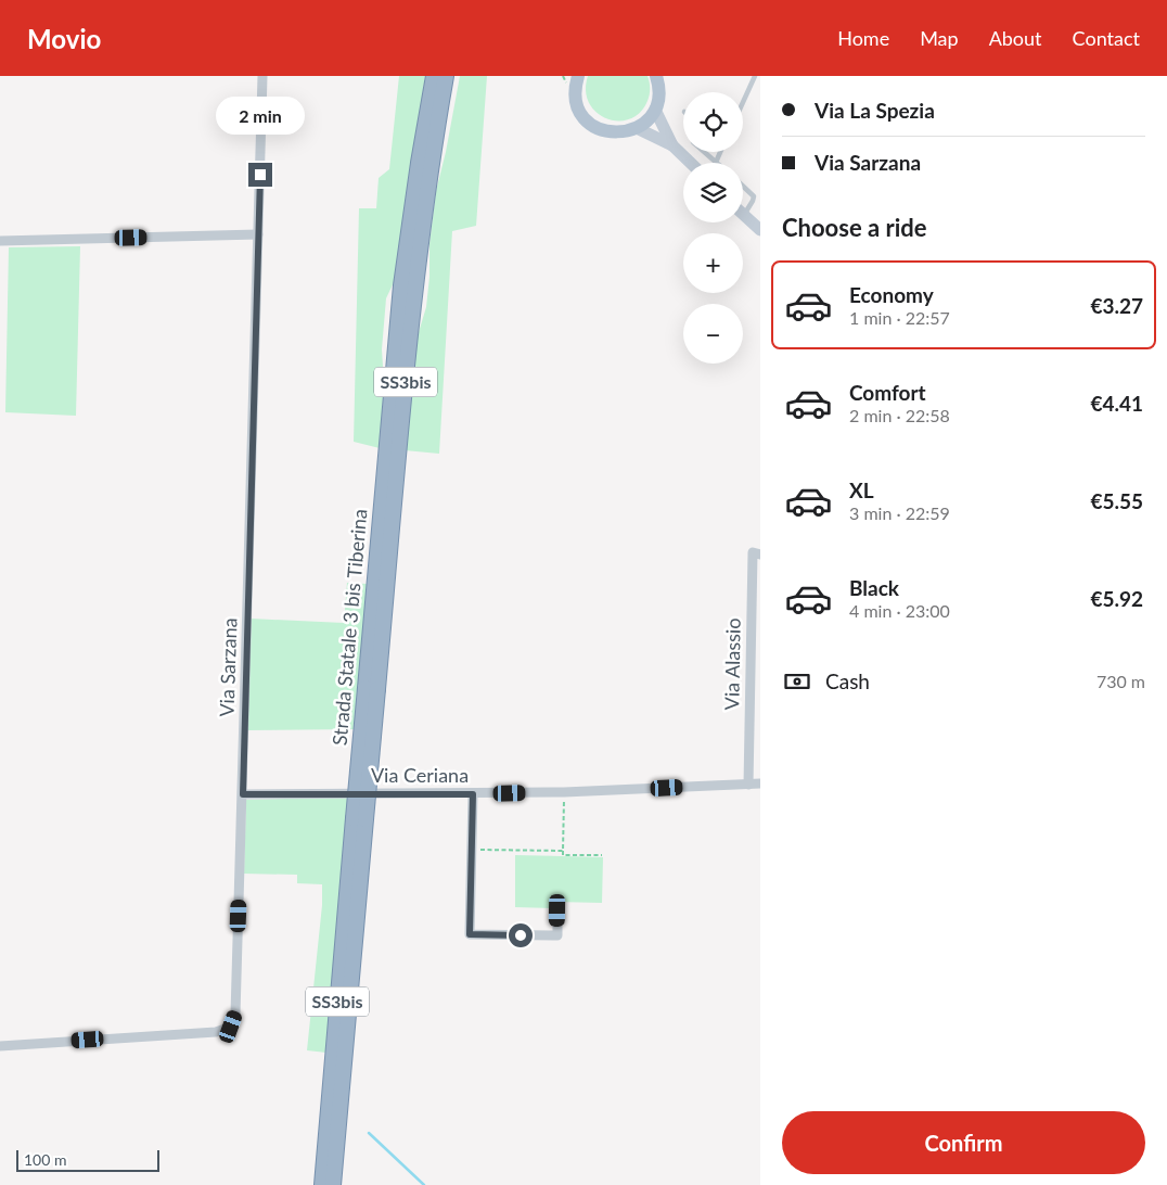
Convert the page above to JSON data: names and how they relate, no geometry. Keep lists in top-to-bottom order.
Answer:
{
  "streets": {
    "highway": ["SS3bis", "Strada Statale 3 bis Tiberina"],
    "street": ["Via Alassio", "Via Sarzana", "Via Ceriana"]
  },
  "crossings": [
    ["Via Alassio", "Via Ceriana"],
    ["Via Sarzana", "Via Ceriana"]
  ],
  "scale_bar": "100 m",
  "page": {
    "header": "Movio",
    "nav": [
      "Home",
      "Map",
      "About",
      "Contact"
    ],
    "banner": ["Via La Spezia", "Via Sarzana"],
    "map_buttons": ["+", "−"],
    "bubble": "2 min",
    "heading": "Choose a ride",
    "list": [
      {
        "name": "Economy",
        "note": "1 min · 22:57",
        "value": "€3.27"
      },
      {
        "name": "Comfort",
        "note": "2 min · 22:58",
        "value": "€4.41"
      },
      {
        "name": "XL",
        "note": "3 min · 22:59",
        "value": "€5.55"
      },
      {
        "name": "Black",
        "note": "4 min · 23:00",
        "value": "€5.92"
      }
    ],
    "pay": ["Cash", "730 m"],
    "buttons": "Confirm",
    "scale": "100 m"
  }
}
